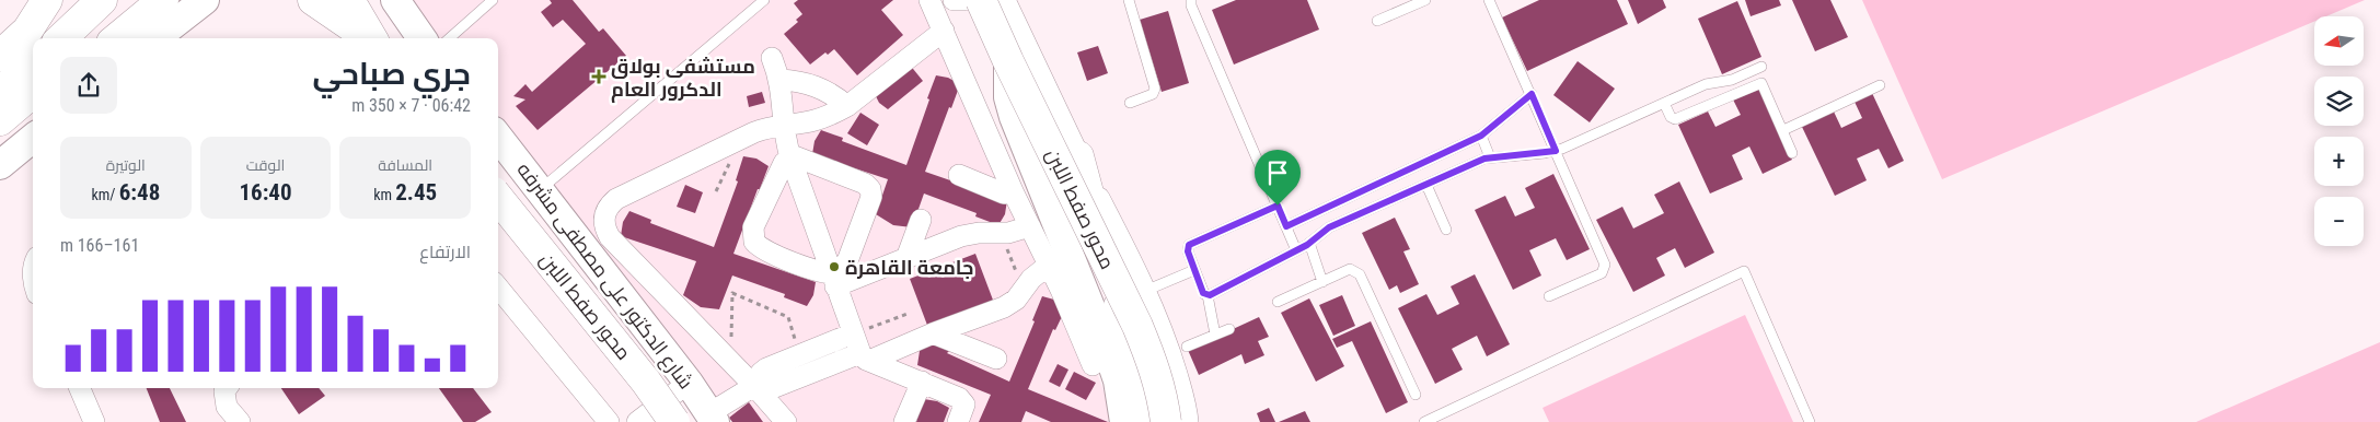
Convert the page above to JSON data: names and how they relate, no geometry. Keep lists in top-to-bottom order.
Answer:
{
  "streets": {
    "main road": ["محور صفط اللبن"],
    "street": ["شارع الدكتور على مصطفى مشرفه"]
  },
  "places": {
    "health": ["مستشفى بولاق الدكرور العام"],
    "other": ["جامعة القاهرة"]
  },
  "north": "left",
  "page": {
    "map_buttons": ["+", "−"],
    "heading": ["جري صباحي", "06:42 · 7 × 350 m"],
    "stats": [
      ["المسافة", "2.45 km"],
      ["الوقت", "16:40"],
      ["الوتيرة", "6:48 /km"]
    ],
    "chart": ["الارتفاع", "161–166 m"]
  }
}
